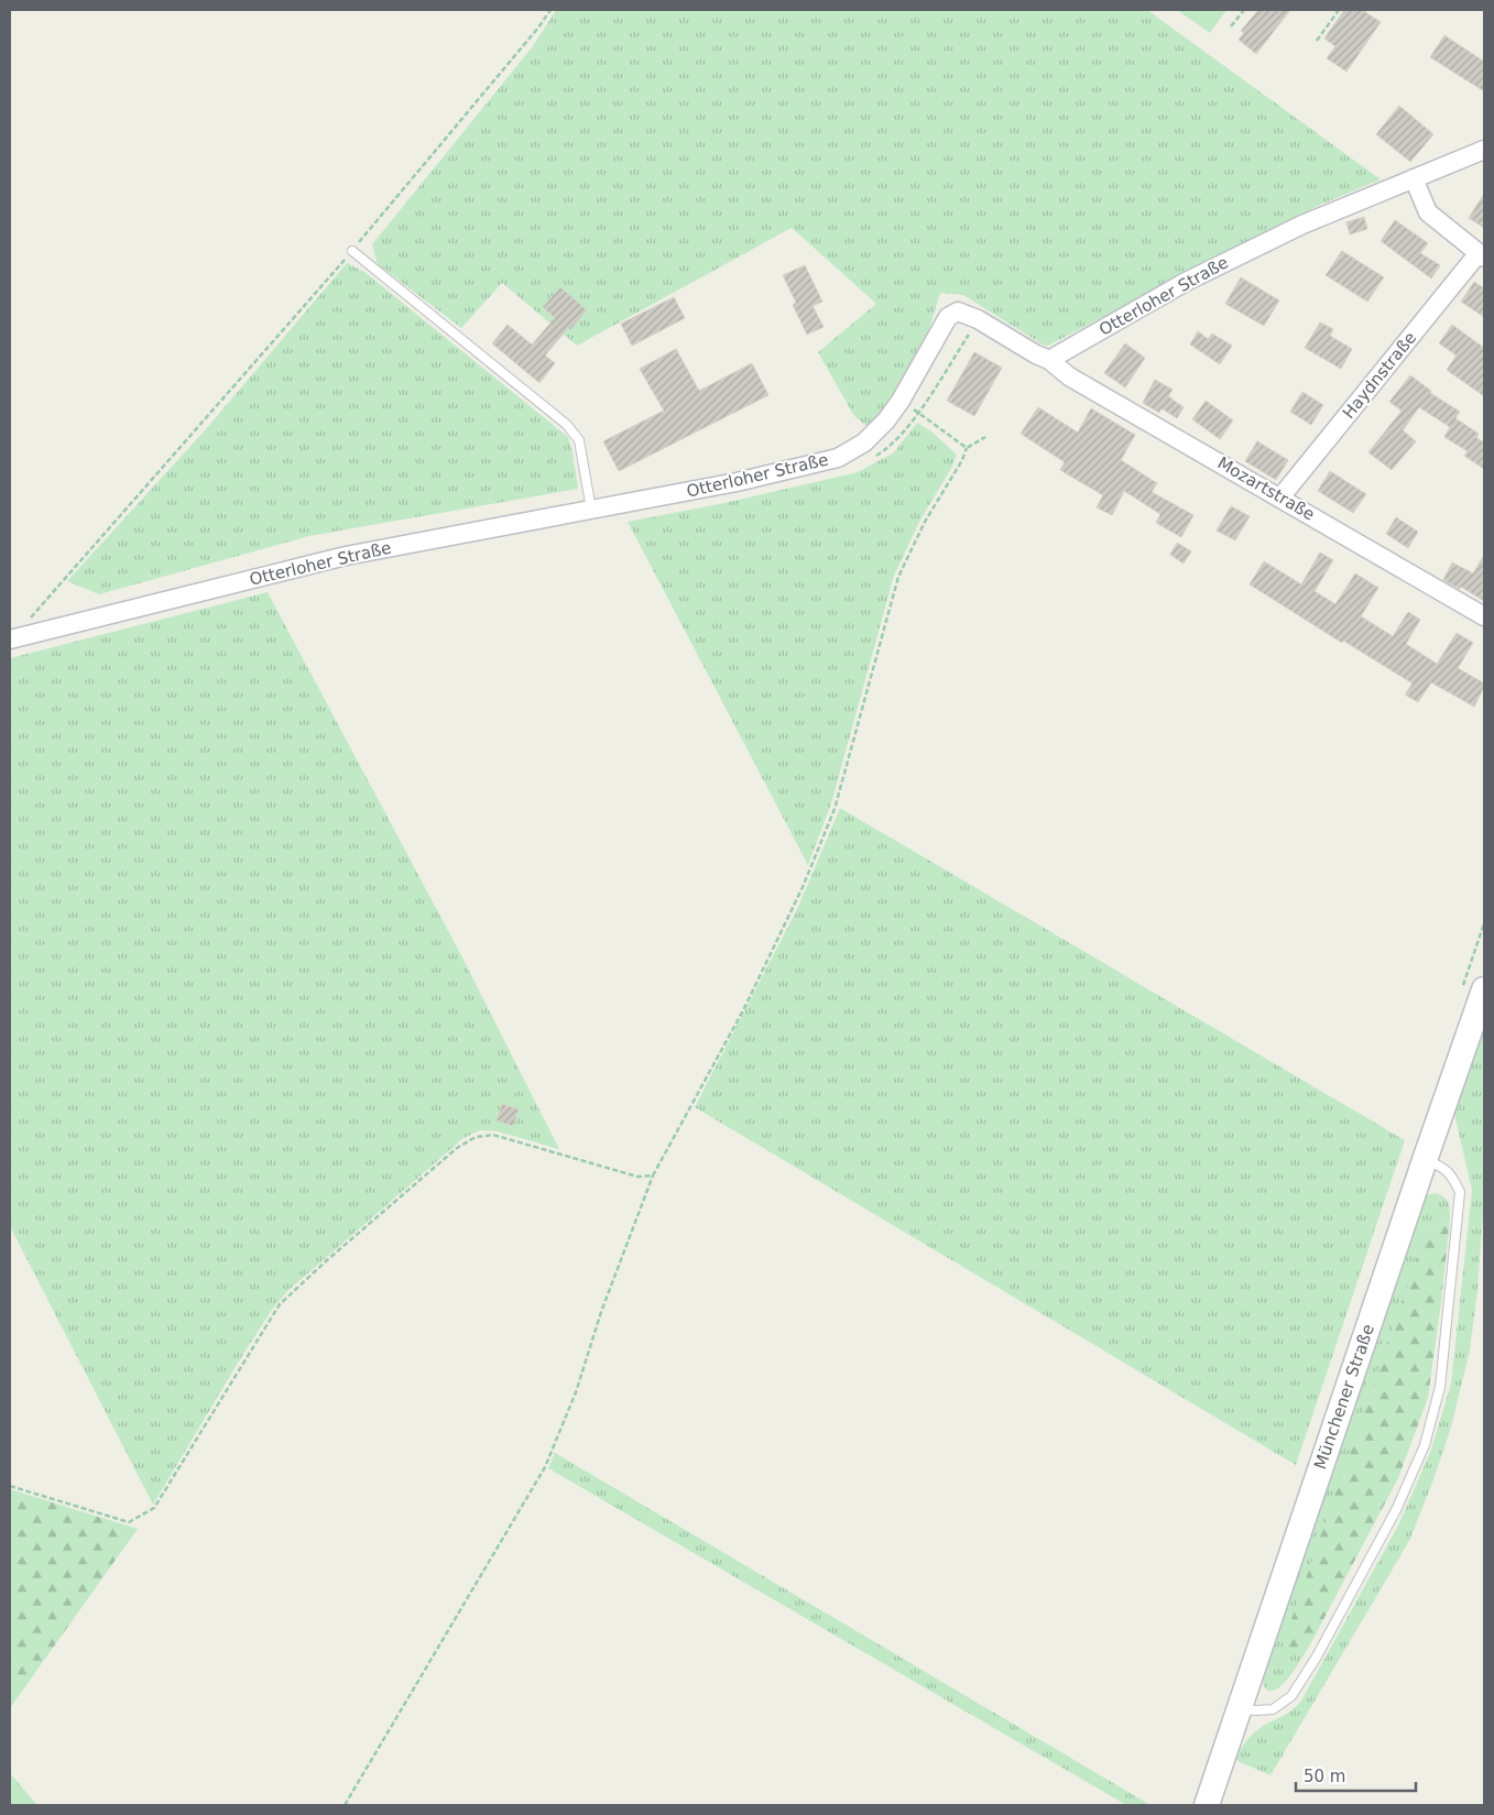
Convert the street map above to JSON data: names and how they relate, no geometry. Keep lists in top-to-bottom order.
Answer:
{
  "streets": {
    "main road": ["Münchener Straße"],
    "street": ["Otterloher Straße", "Haydnstraße", "Mozartstraße"]
  },
  "crossings": [
    ["Otterloher Straße", "Mozartstraße"],
    ["Haydnstraße", "Mozartstraße"]
  ],
  "scale_bar": "50 m"
}
